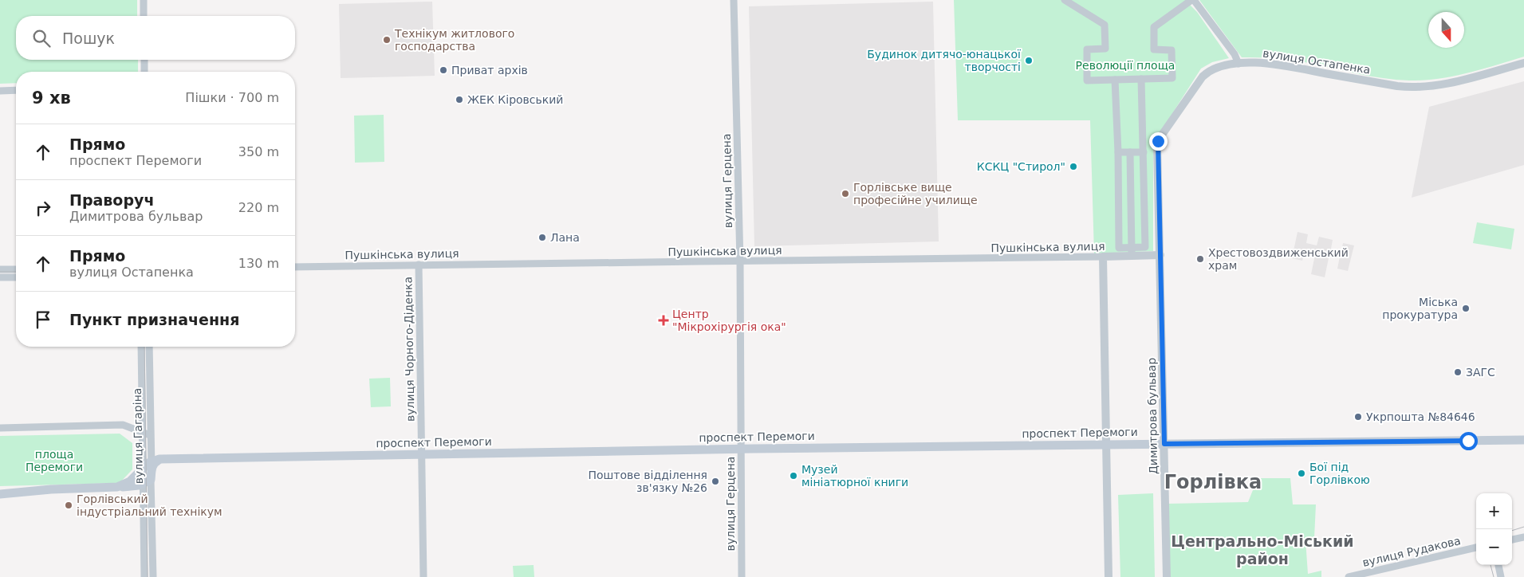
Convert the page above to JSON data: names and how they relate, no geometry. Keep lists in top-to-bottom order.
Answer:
{
  "streets": {
    "main road": ["проспект Перемоги", "вулиця Гагаріна"],
    "street": [
      "вулиця Остапенка",
      "вулиця Герцена",
      "Пушкінська вулиця",
      "вулиця Чорного-Діденка",
      "Димитрова бульвар",
      "вулиця Рудакова"
    ]
  },
  "crossings": [
    ["вулиця Остапенка", "Пушкінська вулиця"],
    ["вулиця Остапенка", "Димитрова бульвар"],
    ["вулиця Герцена", "Пушкінська вулиця"],
    ["вулиця Герцена", "проспект Перемоги"],
    ["Пушкінська вулиця", "вулиця Чорного-Діденка"],
    ["Пушкінська вулиця", "Димитрова бульвар"],
    ["вулиця Чорного-Діденка", "проспект Перемоги"],
    ["Димитрова бульвар", "проспект Перемоги"],
    ["проспект Перемоги", "вулиця Гагаріна"]
  ],
  "districts": ["Горлівка", "Центрально-Міський район"],
  "parks": ["Революції площа", "площа Перемоги"],
  "places": {
    "other": [
      "Технікум житлового господарства",
      "Будинок дитячо-юнацької творчості",
      "Приват архів",
      "ЖЕК Кіровський",
      "КСКЦ \"Стирол\"",
      "Горлівське вище професійне училище",
      "Лана",
      "Хрестовоздвиженський храм",
      "Міська прокуратура",
      "ЗАГС",
      "Укрпошта №84646",
      "Бої під Горлівкою",
      "Музей мініатюрної книги",
      "Поштове відділення зв'язку №26",
      "Горлівський індустріальний технікум"
    ],
    "health": ["Центр \"Мікрохірургія ока\""]
  },
  "north": "bottom",
  "page": {
    "search": "Пошук",
    "heading": ["9 хв", "Пішки · 700 m"],
    "list": [
      ["Прямо", "проспект Перемоги", "350 m"],
      ["Праворуч", "Димитрова бульвар", "220 m"],
      ["Прямо", "вулиця Остапенка", "130 m"],
      "Пункт призначення"
    ],
    "map_buttons": ["+", "−"]
  }
}
